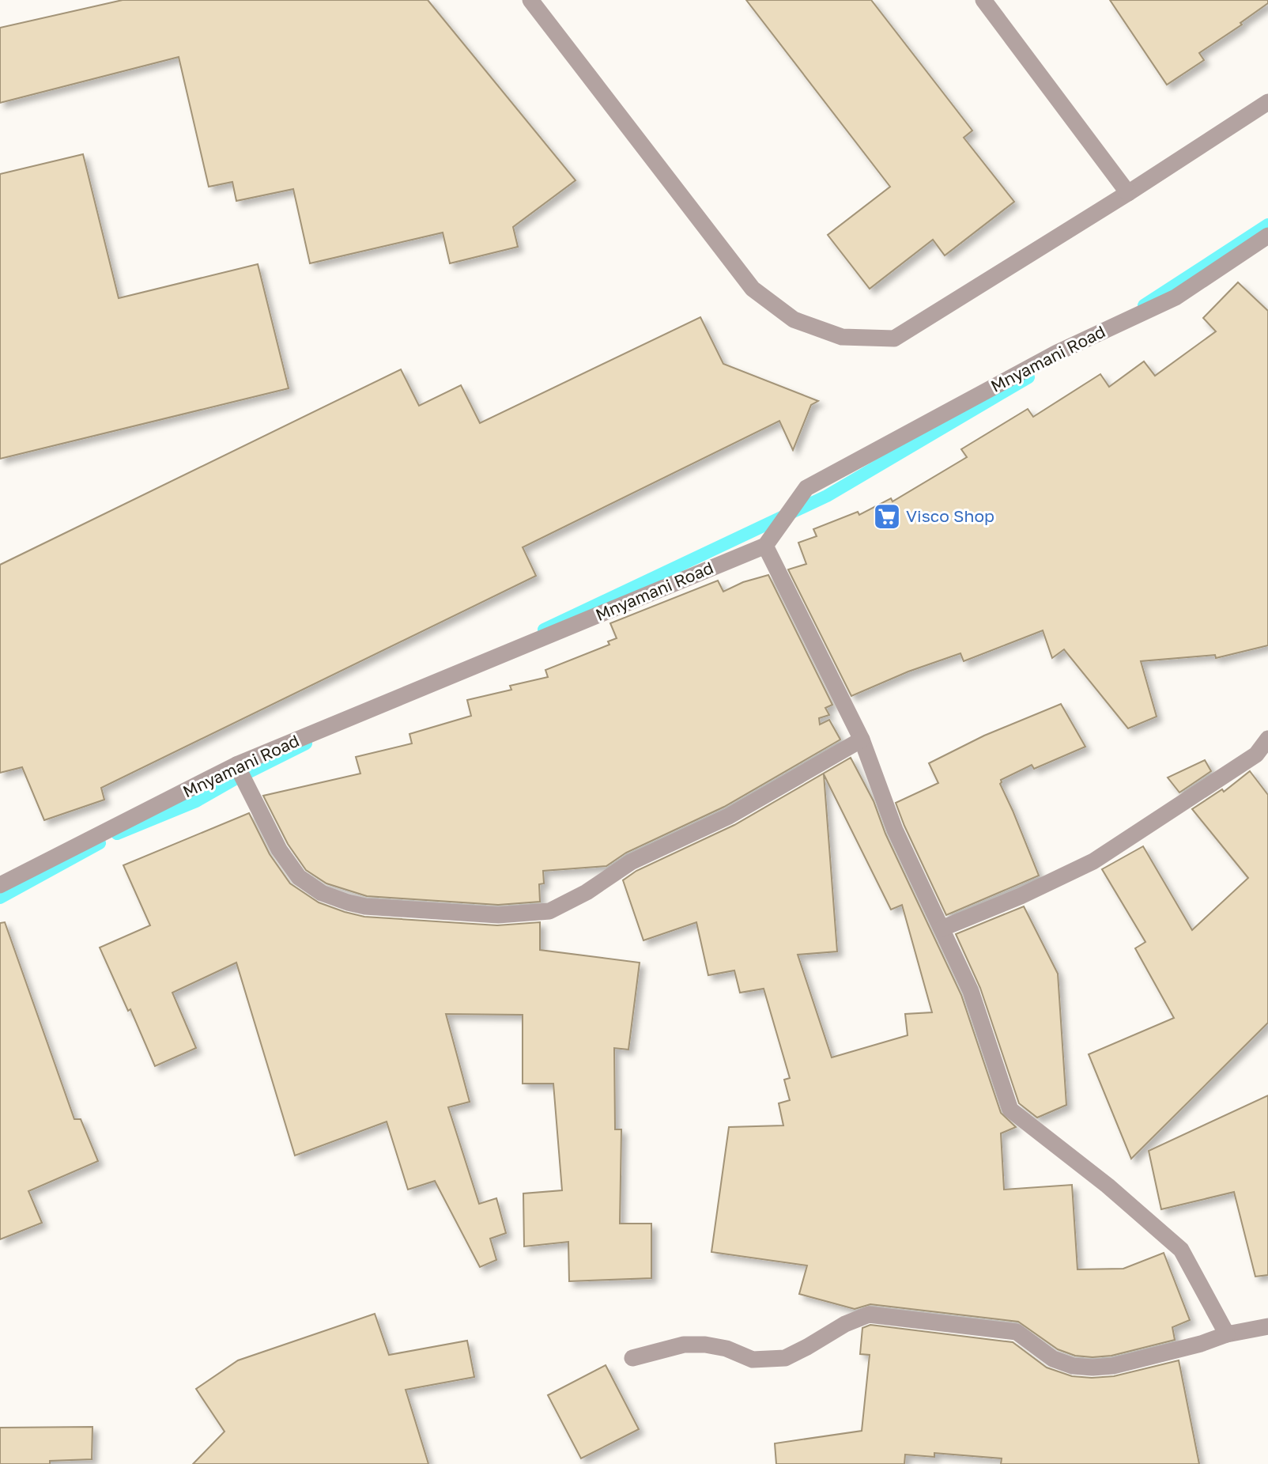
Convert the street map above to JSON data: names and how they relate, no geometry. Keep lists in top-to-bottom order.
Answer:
{
  "streets": {
    "street": ["Mnyamani Road"]
  },
  "places": {
    "supermarket": ["Visco Shop"]
  }
}
